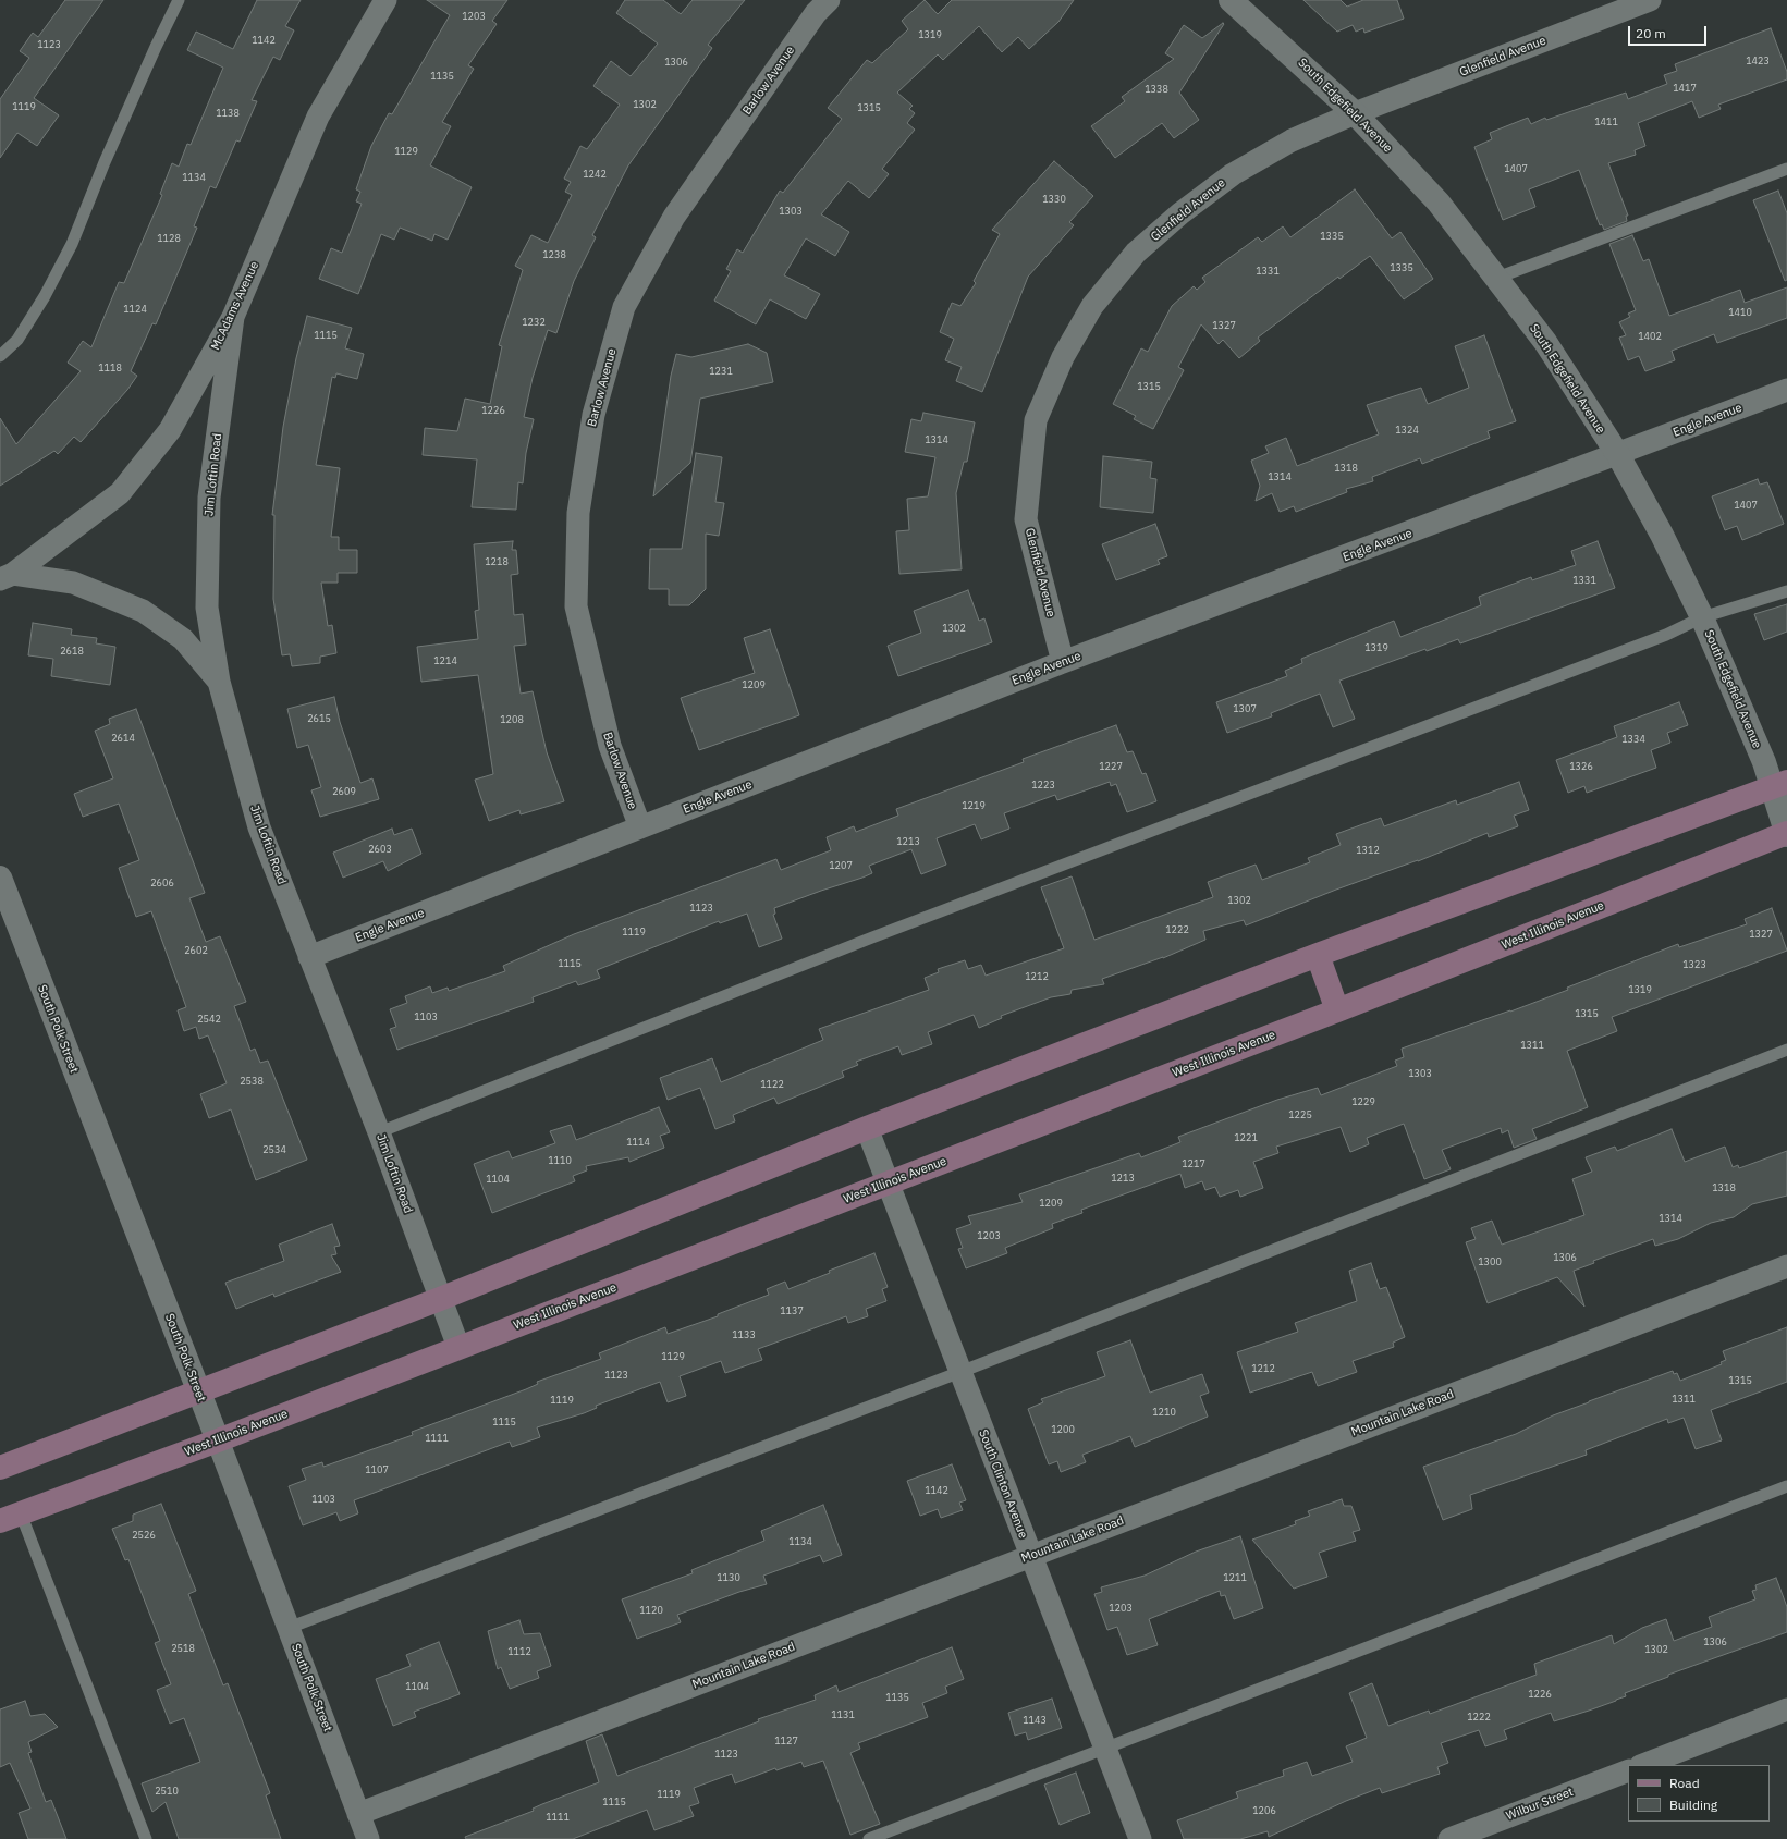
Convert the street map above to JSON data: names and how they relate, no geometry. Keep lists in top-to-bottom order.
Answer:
{
  "streets": {
    "main road": ["West Illinois Avenue"],
    "street": [
      "Glenfield Avenue",
      "Barlow Avenue",
      "South Edgefield Avenue",
      "McAdams Avenue",
      "Engle Avenue",
      "Jim Loftin Road",
      "South Polk Street",
      "Mountain Lake Road",
      "South Clinton Avenue",
      "Wilbur Street"
    ]
  },
  "crossings": [
    ["Glenfield Avenue", "South Edgefield Avenue"],
    ["Glenfield Avenue", "Engle Avenue"],
    ["Barlow Avenue", "Engle Avenue"],
    ["South Edgefield Avenue", "Engle Avenue"],
    ["South Edgefield Avenue", "West Illinois Avenue"],
    ["McAdams Avenue", "Jim Loftin Road"],
    ["Engle Avenue", "Jim Loftin Road"],
    ["Jim Loftin Road", "West Illinois Avenue"],
    ["West Illinois Avenue", "South Polk Street"],
    ["West Illinois Avenue", "South Clinton Avenue"],
    ["South Polk Street", "Mountain Lake Road"],
    ["Mountain Lake Road", "South Clinton Avenue"]
  ],
  "house_numbers": [
    "1203",
    "1319",
    "1142",
    "1123",
    "1423",
    "1306",
    "1135",
    "1417",
    "1338",
    "1302",
    "1119",
    "1315",
    "1138",
    "1411",
    "1129",
    "1407",
    "1242",
    "1134",
    "1330",
    "1303",
    "1335",
    "1128",
    "1238",
    "1335",
    "1331",
    "1124",
    "1410",
    "1232",
    "1327",
    "1115",
    "1402",
    "1118",
    "1231",
    "1315",
    "1226",
    "1324",
    "1314",
    "1318",
    "1314",
    "1407",
    "1218",
    "1331",
    "1302",
    "1319",
    "2618",
    "1214",
    "1209",
    "1307",
    "2615",
    "1208",
    "2614",
    "1334",
    "1227",
    "1326",
    "1223",
    "2609",
    "1219",
    "1213",
    "2603",
    "1312",
    "1207",
    "2606",
    "1302",
    "1123",
    "1222",
    "1119",
    "1327",
    "2602",
    "1115",
    "1323",
    "1212",
    "1319",
    "1315",
    "1103",
    "2542",
    "1311",
    "1303",
    "2538",
    "1122",
    "1229",
    "1225",
    "1221",
    "1114",
    "2534",
    "1110",
    "1217",
    "1213",
    "1104",
    "1318",
    "1209",
    "1314",
    "1203",
    "1306",
    "1300",
    "1137",
    "1133",
    "1129",
    "1212",
    "1123",
    "1315",
    "1311",
    "1119",
    "1210",
    "1115",
    "1200",
    "1111",
    "1107",
    "1142",
    "1103",
    "2526",
    "1134",
    "1130",
    "1211",
    "1203",
    "1120",
    "1306",
    "2518",
    "1302",
    "1112",
    "1104",
    "1226",
    "1135",
    "1131",
    "1222",
    "1143",
    "1127",
    "1123",
    "2510",
    "1119",
    "1115",
    "1206",
    "1111"
  ],
  "legend": ["Road", "Building"],
  "scale_bar": "20 m"
}
